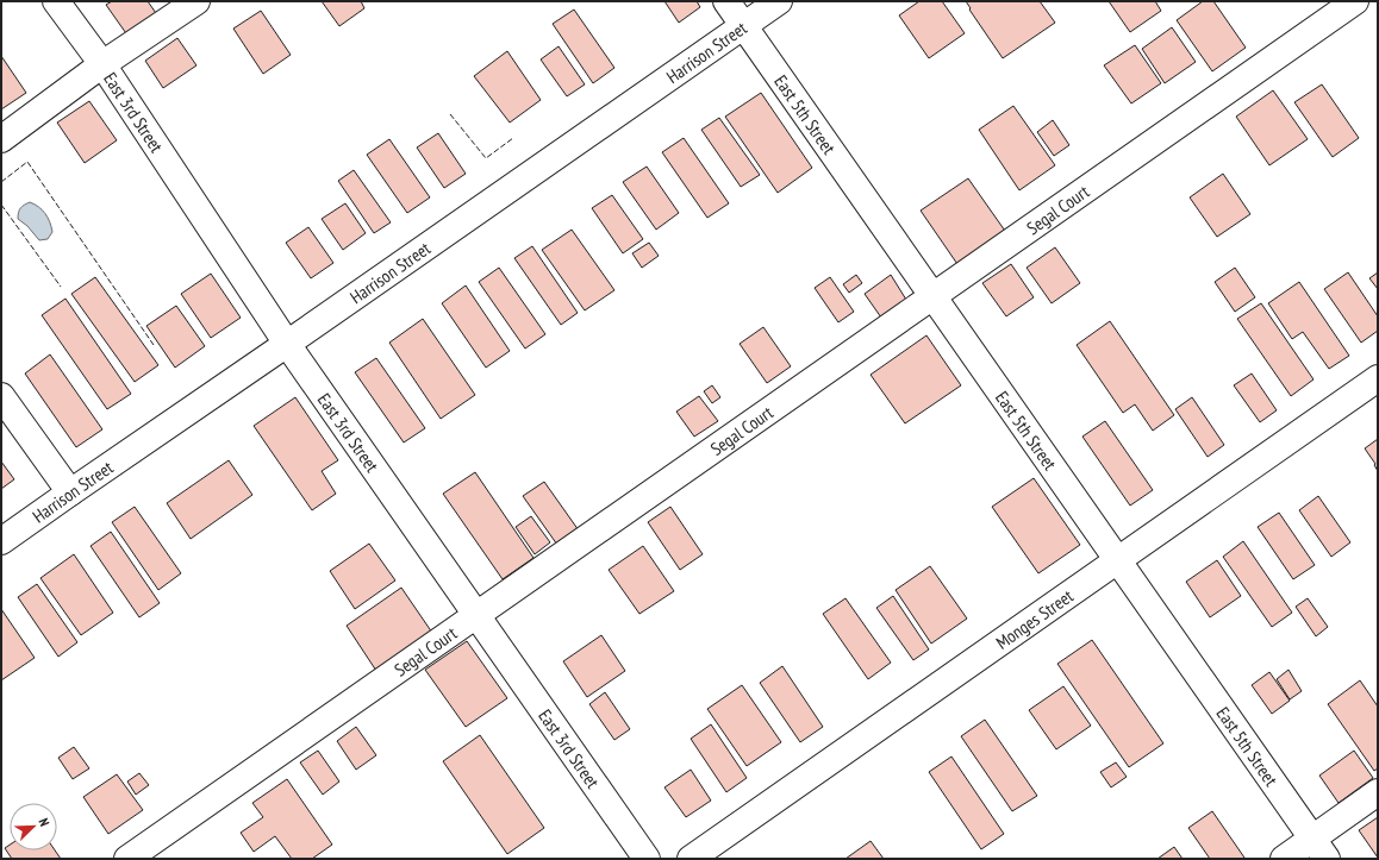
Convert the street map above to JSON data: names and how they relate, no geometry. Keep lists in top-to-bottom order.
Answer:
{
  "streets": {
    "street": [
      "Harrison Street",
      "East 3rd Street",
      "East 5th Street",
      "Segal Court",
      "Monges Street"
    ]
  },
  "crossings": [
    ["Harrison Street", "East 3rd Street"],
    ["Harrison Street", "East 5th Street"],
    ["East 3rd Street", "Segal Court"],
    ["East 5th Street", "Segal Court"],
    ["East 5th Street", "Monges Street"]
  ],
  "north": "top right"
}
